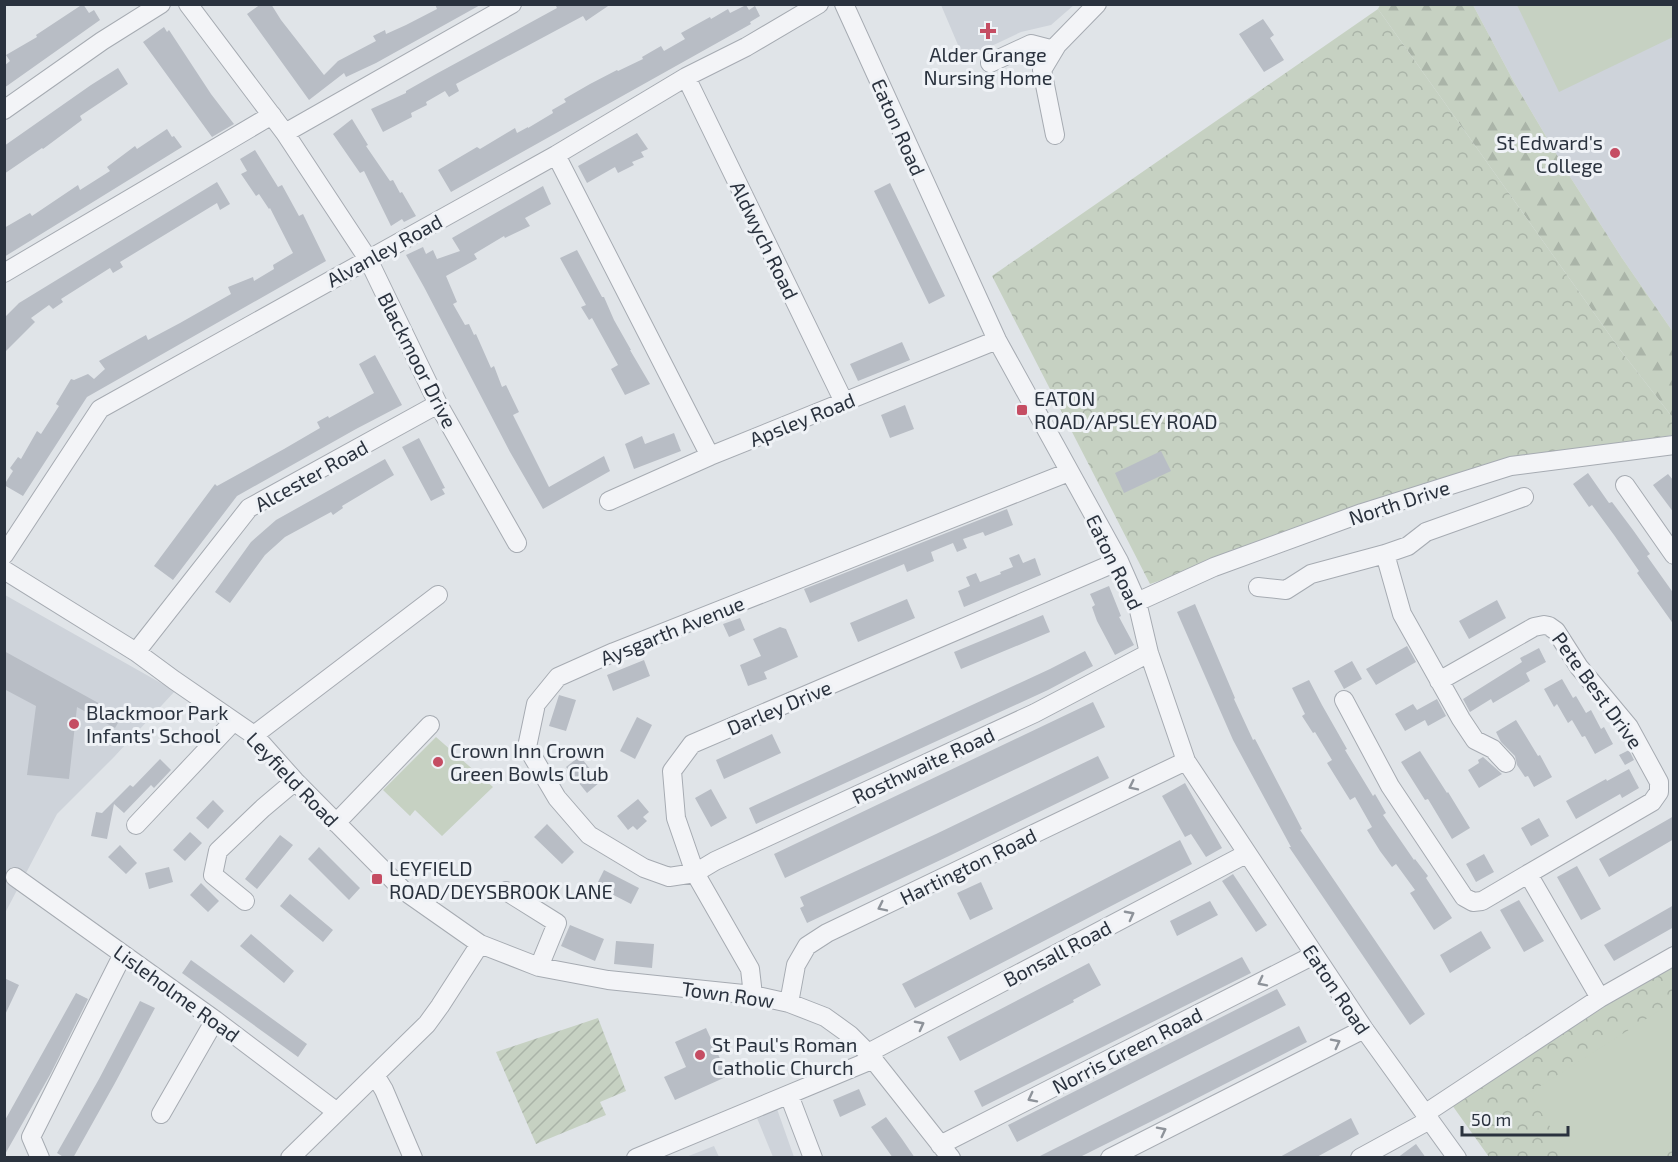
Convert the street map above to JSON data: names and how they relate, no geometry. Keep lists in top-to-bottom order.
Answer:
{
  "streets": {
    "street": [
      "Eaton Road",
      "Aldwych Road",
      "Alvanley Road",
      "Blackmoor Drive",
      "Apsley Road",
      "Alcester Road",
      "North Drive",
      "Aysgarth Avenue",
      "Pete Best Drive",
      "Darley Drive",
      "Rosthwaite Road",
      "Leyfield Road",
      "Hartington Road",
      "Bonsall Road",
      "Lisleholme Road",
      "Town Row",
      "Norris Green Road"
    ]
  },
  "crossings": [
    ["Eaton Road", "Apsley Road"],
    ["Eaton Road", "North Drive"],
    ["Eaton Road", "Aysgarth Avenue"],
    ["Eaton Road", "Darley Drive"],
    ["Eaton Road", "Rosthwaite Road"],
    ["Eaton Road", "Hartington Road"],
    ["Eaton Road", "Bonsall Road"],
    ["Eaton Road", "Norris Green Road"],
    ["Aldwych Road", "Alvanley Road"],
    ["Aldwych Road", "Apsley Road"],
    ["Alvanley Road", "Blackmoor Drive"],
    ["Blackmoor Drive", "Alcester Road"],
    ["Alcester Road", "Leyfield Road"],
    ["Aysgarth Avenue", "Darley Drive"],
    ["Aysgarth Avenue", "Rosthwaite Road"],
    ["Darley Drive", "Rosthwaite Road"],
    ["Darley Drive", "Town Row"],
    ["Leyfield Road", "Town Row"],
    ["Hartington Road", "Town Row"],
    ["Bonsall Road", "Town Row"],
    ["Town Row", "Norris Green Road"]
  ],
  "one_way": ["Hartington Road", "Bonsall Road"],
  "places": {
    "health": ["Alder Grange Nursing Home"],
    "other": [
      "St Edward's College",
      "Blackmoor Park Infants' School",
      "Crown Inn Crown Green Bowls Club",
      "St Paul's Roman Catholic Church"
    ],
    "transit": ["EATON ROAD/APSLEY ROAD", "LEYFIELD ROAD/DEYSBROOK LANE"]
  },
  "scale_bar": "50 m"
}
